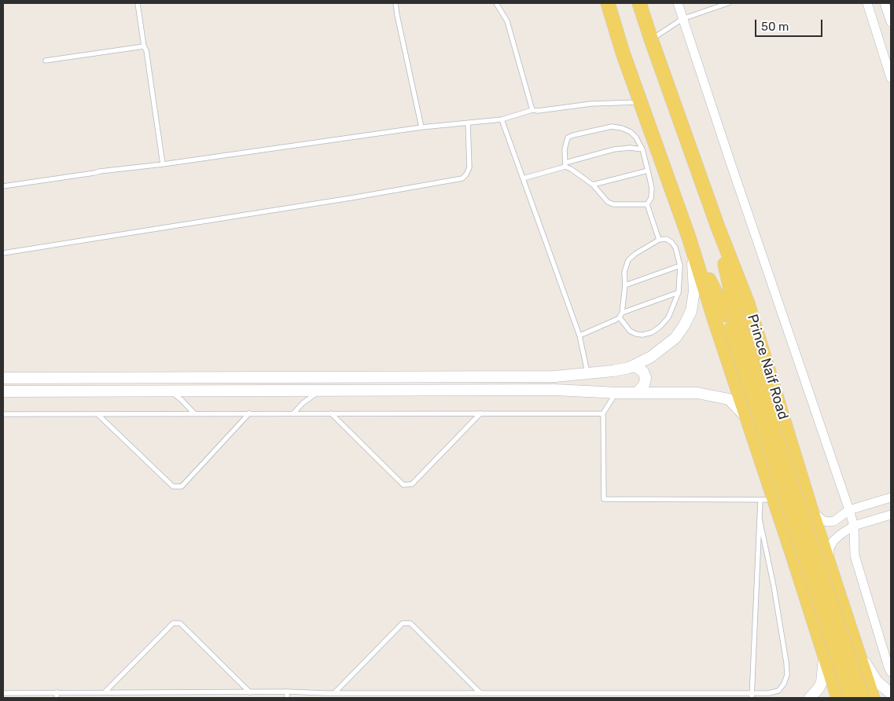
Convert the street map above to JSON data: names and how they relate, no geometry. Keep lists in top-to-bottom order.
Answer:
{
  "streets": {
    "main road": ["Prince Naif Road"]
  },
  "scale_bar": "50 m"
}
